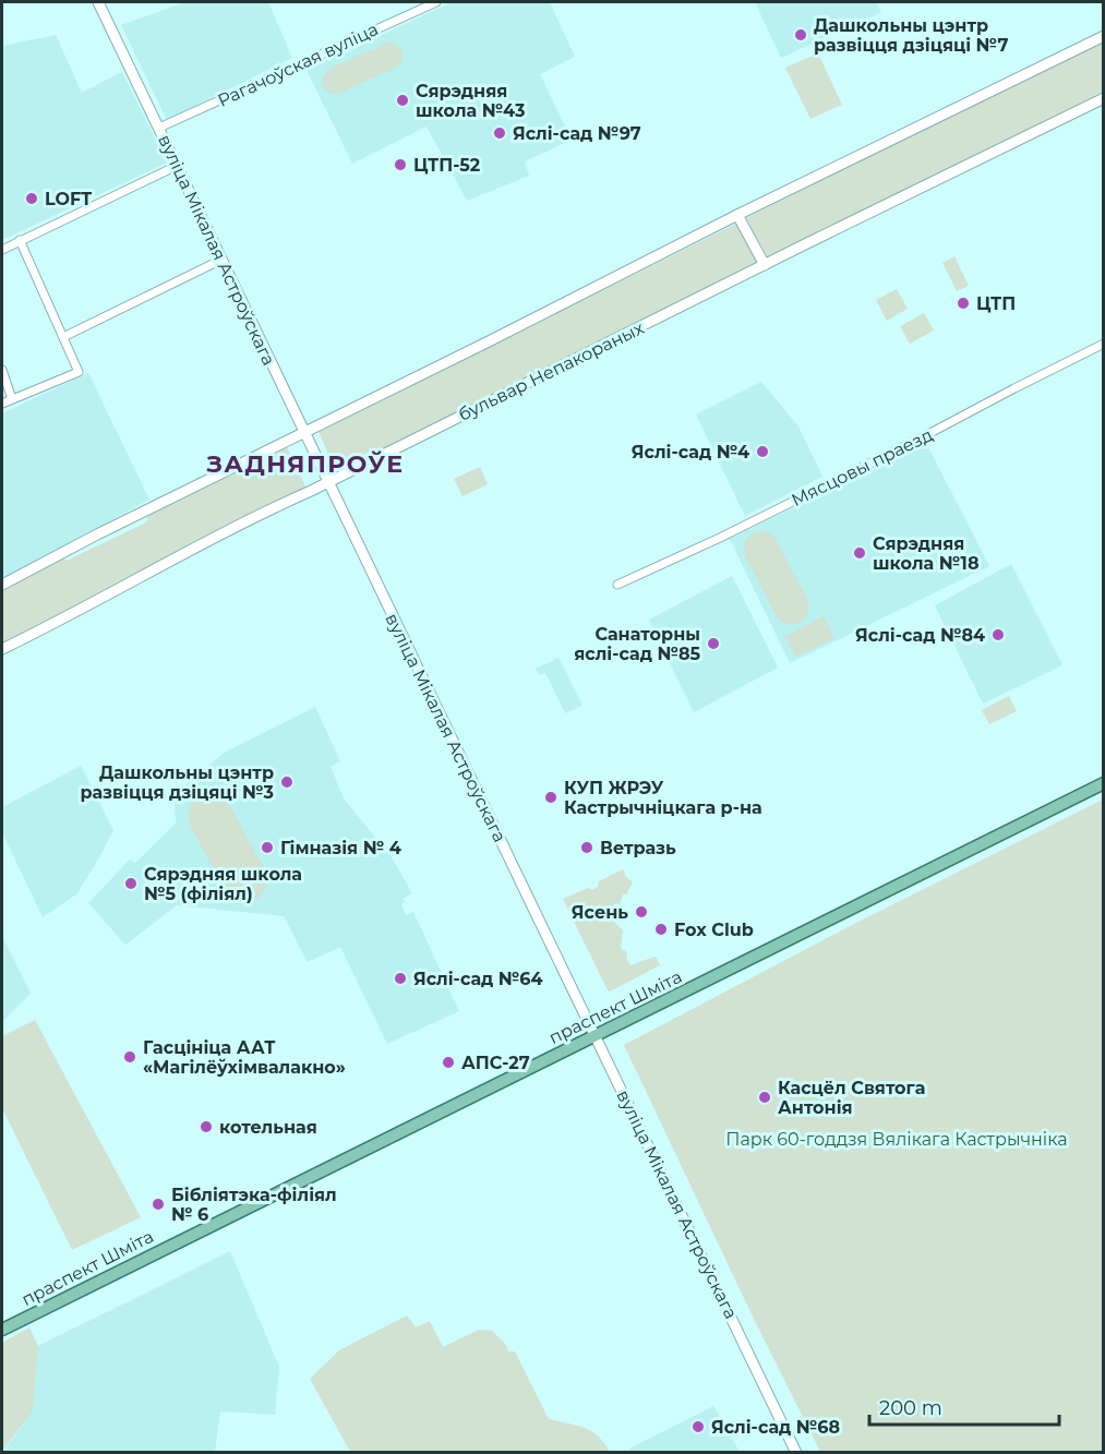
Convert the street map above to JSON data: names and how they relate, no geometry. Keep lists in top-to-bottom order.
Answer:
{
  "streets": {
    "main road": ["вуліца Мікалая Астроўскага", "бульвар Непакораных", "праспект Шміта"],
    "street": ["Рагачоўская вуліца", "Мясцовы праезд"]
  },
  "crossings": [
    ["Рагачоўская вуліца", "вуліца Мікалая Астроўскага"],
    ["вуліца Мікалая Астроўскага", "бульвар Непакораных"],
    ["вуліца Мікалая Астроўскага", "праспект Шміта"]
  ],
  "districts": ["ЗАДНЯПРОЎЕ"],
  "parks": ["Парк 60-годдзя Вялікага Кастрычніка"],
  "places": [
    "Дашкольны цэнтр развіцця дзіцяці №7",
    "Сярэдняя школа №43",
    "Яслі-сад №97",
    "ЦТП-52",
    "LOFT",
    "ЦТП",
    "Яслі-сад №4",
    "Сярэдняя школа №18",
    "Яслі-сад №84",
    "Санаторны яслі-сад №85",
    "Дашкольны цэнтр развіцця дзіцяці №3",
    "КУП ЖРЭУ Кастрычніцкага р-на",
    "Гімназія № 4",
    "Ветразь",
    "Сярэдняя школа №5 (філіял)",
    "Ясень",
    "Fox Club",
    "Яслі-сад №64",
    "Гасцініца ААТ «Магілёўхімвалакно»",
    "АПС-27",
    "Касцёл Святога Антонія",
    "котельная",
    "Бібліятэка-філіял № 6",
    "Яслі-сад №68"
  ],
  "scale_bar": "200 m"
}
